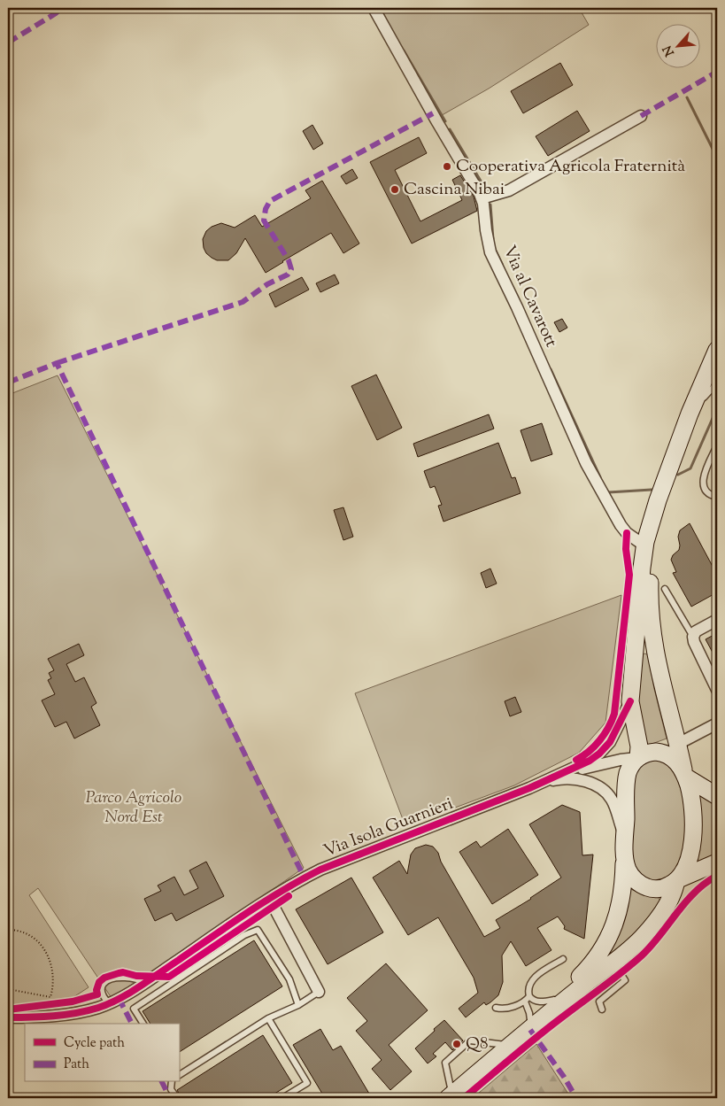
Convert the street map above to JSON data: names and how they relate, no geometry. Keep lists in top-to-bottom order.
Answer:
{
  "streets": {
    "street": ["Via al Cavarott", "Via Isola Guarnieri"]
  },
  "parks": ["Parco Agricolo Nord Est"],
  "places": ["Cooperativa Agricola Fraternità", "Cascina Nibai", "Q8"],
  "legend": ["Cycle path", "Path"],
  "north": "bottom left"
}
